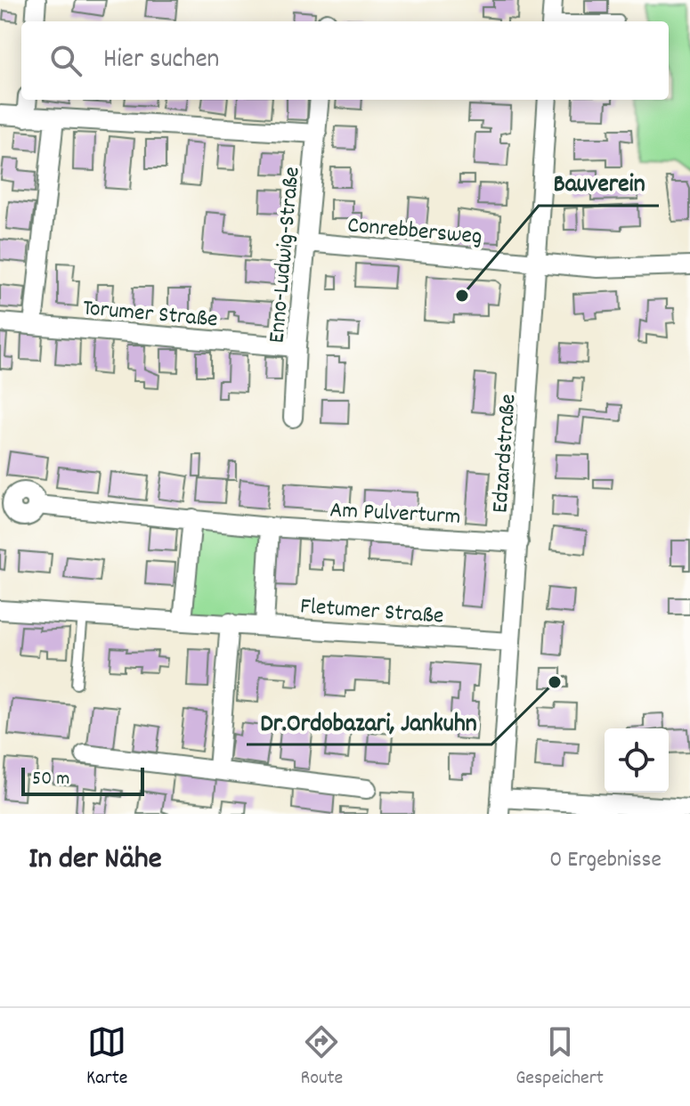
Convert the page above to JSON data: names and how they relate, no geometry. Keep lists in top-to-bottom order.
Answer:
{
  "streets": {
    "street": [
      "Conrebbersweg",
      "Enno-Ludwig-Straße",
      "Torumer Straße",
      "Edzardstraße",
      "Am Pulverturm",
      "Fletumer Straße"
    ]
  },
  "crossings": [
    ["Conrebbersweg", "Enno-Ludwig-Straße"],
    ["Conrebbersweg", "Edzardstraße"],
    ["Enno-Ludwig-Straße", "Torumer Straße"],
    ["Edzardstraße", "Am Pulverturm"],
    ["Edzardstraße", "Fletumer Straße"]
  ],
  "places": ["Bauverein", "Dr.Ordobazari, Jankuhn"],
  "scale_bar": "50 m",
  "page": {
    "search": "Hier suchen",
    "scale": "50 m",
    "heading": ["In der Nähe", "0 Ergebnisse"],
    "nav": ["Karte", "Route", "Gespeichert"]
  }
}
